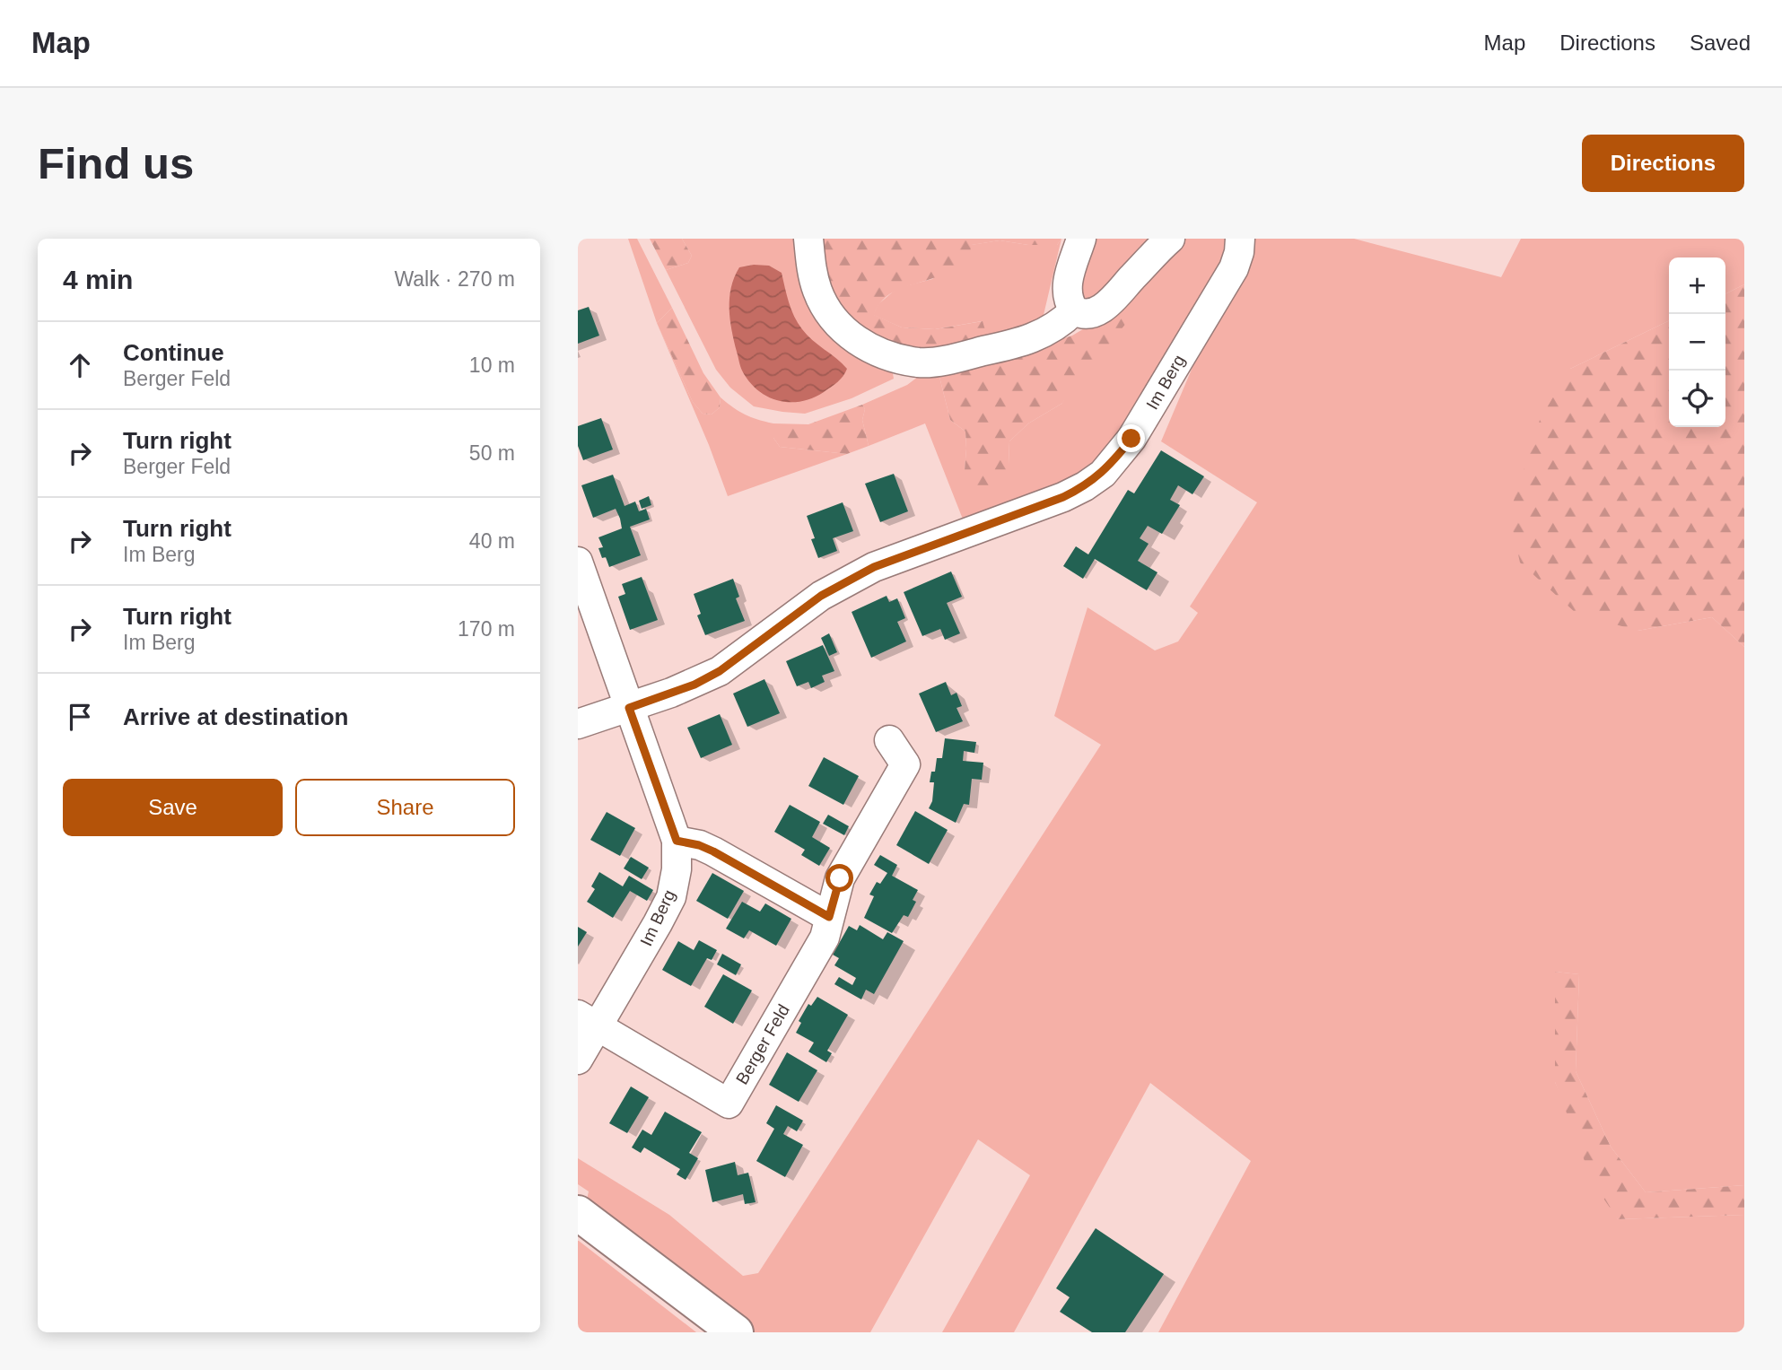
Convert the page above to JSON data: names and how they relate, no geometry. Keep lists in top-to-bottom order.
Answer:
{
  "streets": {
    "street": ["Im Berg", "Berger Feld"]
  },
  "crossings": [
    ["Im Berg", "Berger Feld"]
  ],
  "page": {
    "header": "Map",
    "nav": ["Map", "Directions", "Saved"],
    "buttons": [
      "Directions",
      ["Save", "Share"]
    ],
    "title": "Find us",
    "heading": ["4 min", "Walk · 270 m"],
    "map_buttons": ["+", "−"],
    "list": [
      ["Continue", "Berger Feld", "10 m"],
      ["Turn right", "Berger Feld", "50 m"],
      ["Turn right", "Im Berg", "40 m"],
      ["Turn right", "Im Berg", "170 m"],
      "Arrive at destination"
    ]
  }
}
